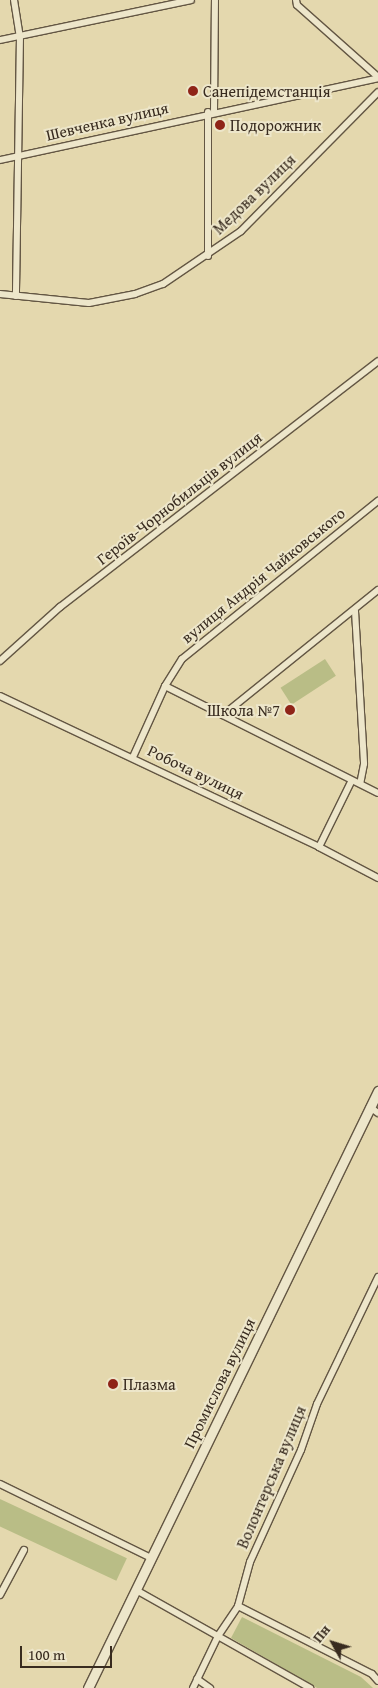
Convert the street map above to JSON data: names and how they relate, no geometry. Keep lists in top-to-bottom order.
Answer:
{
  "streets": {
    "street": [
      "Шевченка вулиця",
      "Медова вулиця",
      "Героїв-Чорнобильців вулиця",
      "вулиця Андрія Чайковського",
      "Робоча вулиця",
      "Промислова вулиця",
      "Волонтерська вулиця"
    ]
  },
  "crossings": [
    ["вулиця Андрія Чайковського", "Робоча вулиця"]
  ],
  "places": [
    "Санепідемстанція",
    "Подорожник",
    "Школа №7",
    "Плазма"
  ],
  "scale_bar": "100 m",
  "north": "top left"
}
